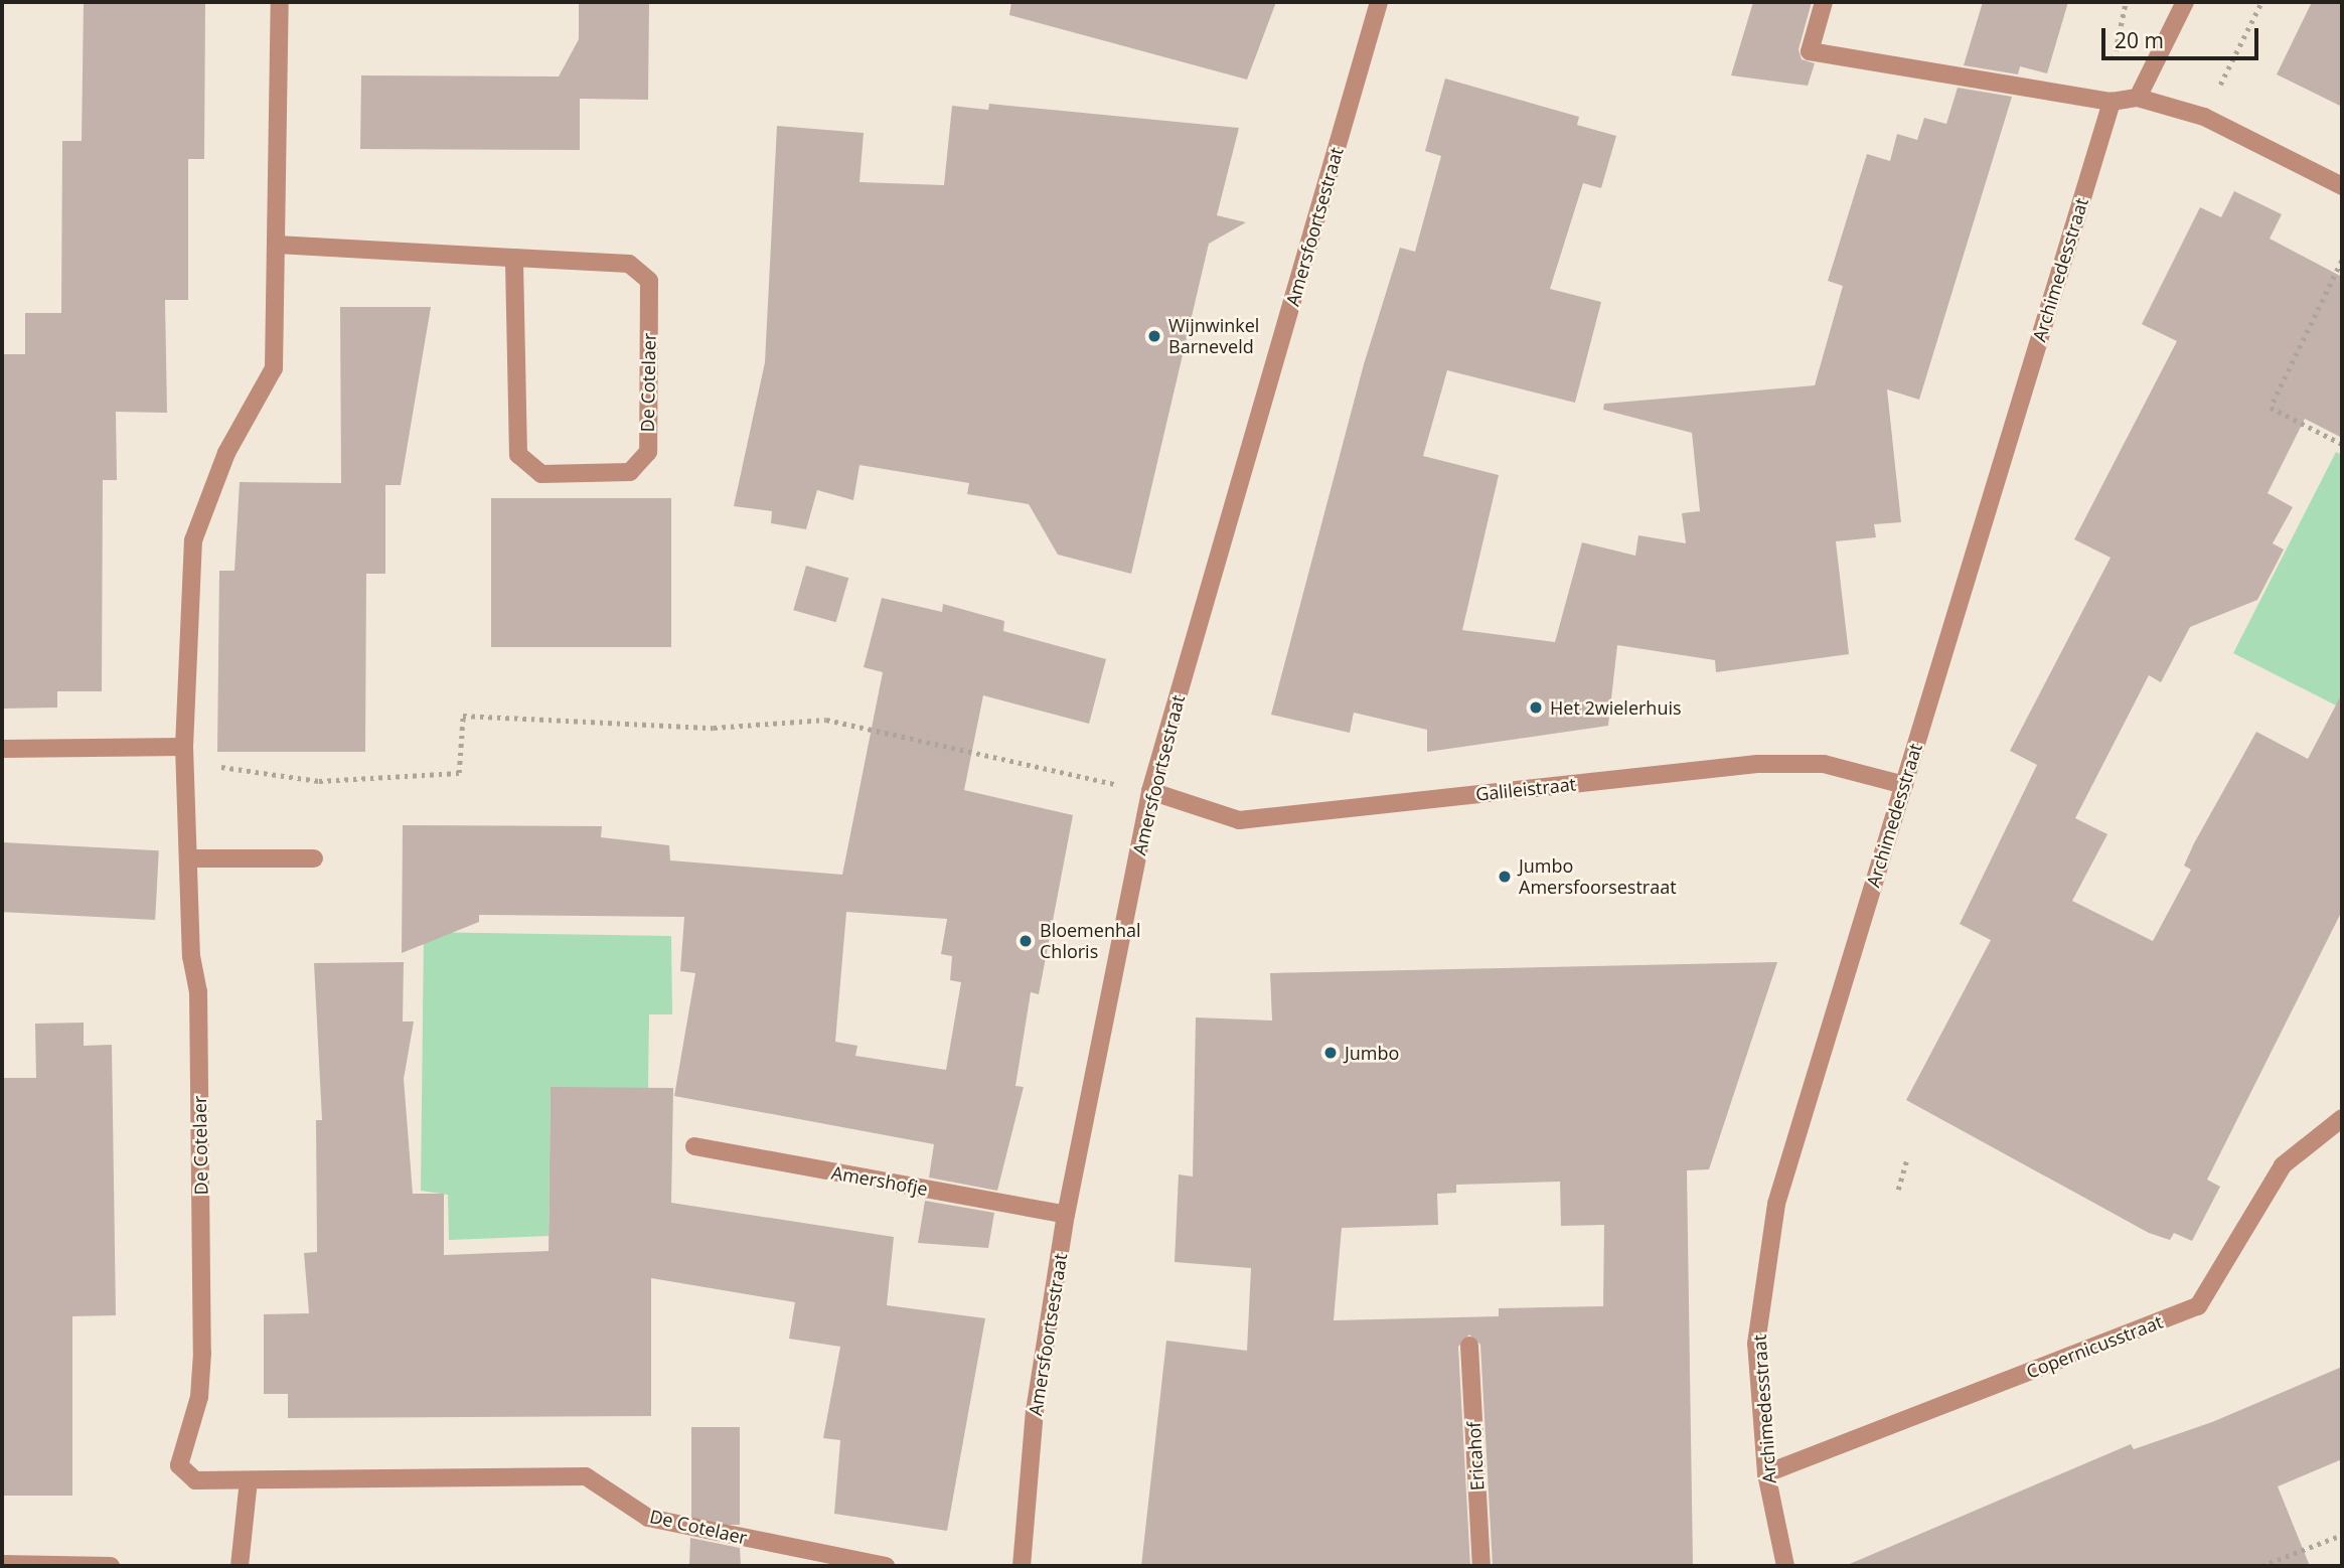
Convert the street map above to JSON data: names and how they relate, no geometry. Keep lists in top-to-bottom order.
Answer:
{
  "streets": {
    "street": [
      "Amersfoortsestraat",
      "Archimedesstraat",
      "De Cotelaer",
      "Galileistraat",
      "Amershofje",
      "Copernicusstraat",
      "Ericahof"
    ]
  },
  "crossings": [
    ["Amersfoortsestraat", "Galileistraat"],
    ["Amersfoortsestraat", "Amershofje"],
    ["Archimedesstraat", "Galileistraat"],
    ["Archimedesstraat", "Copernicusstraat"]
  ],
  "places": [
    "Wijnwinkel Barneveld",
    "Het 2wielerhuis",
    "Jumbo Amersfoorsestraat",
    "Bloemenhal Chloris",
    "Jumbo"
  ],
  "scale_bar": "20 m"
}
